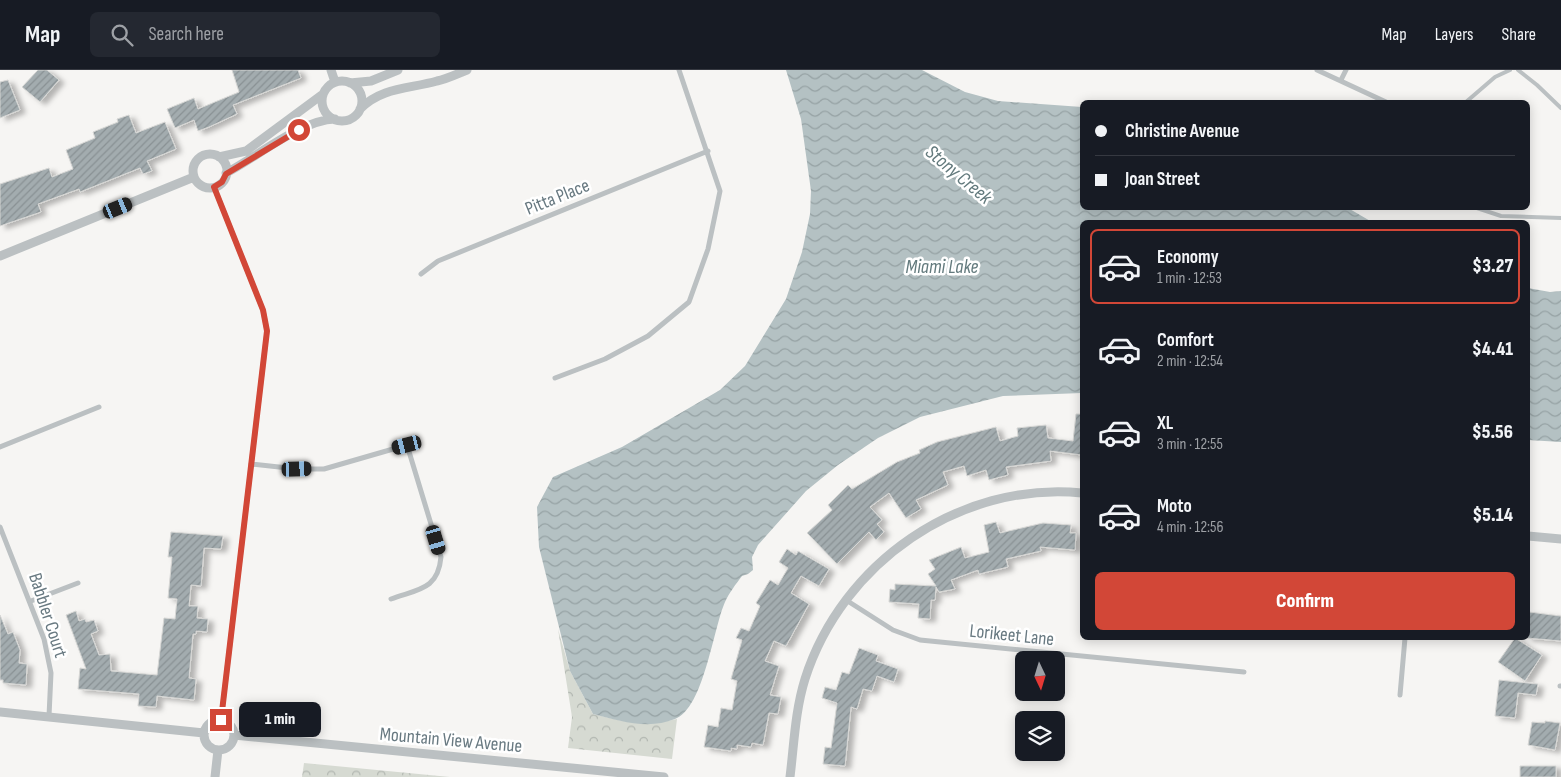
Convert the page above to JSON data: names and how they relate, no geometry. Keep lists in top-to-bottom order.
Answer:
{
  "streets": {
    "street": [
      "Pitta Place",
      "Babbler Court",
      "Lorikeet Lane",
      "Mountain View Avenue"
    ]
  },
  "water": ["Stony Creek", "Miami Lake"],
  "north": "bottom",
  "page": {
    "header": "Map",
    "search": "Search here",
    "nav": ["Map", "Layers", "Share"],
    "banner": ["Christine Avenue", "Joan Street"],
    "list": [
      {
        "name": "Economy",
        "note": "1 min · 12:53",
        "value": "$3.27"
      },
      {
        "name": "Comfort",
        "note": "2 min · 12:54",
        "value": "$4.41"
      },
      {
        "name": "XL",
        "note": "3 min · 12:55",
        "value": "$5.56"
      },
      {
        "name": "Moto",
        "note": "4 min · 12:56",
        "value": "$5.14"
      }
    ],
    "buttons": "Confirm",
    "bubble": "1 min"
  }
}
